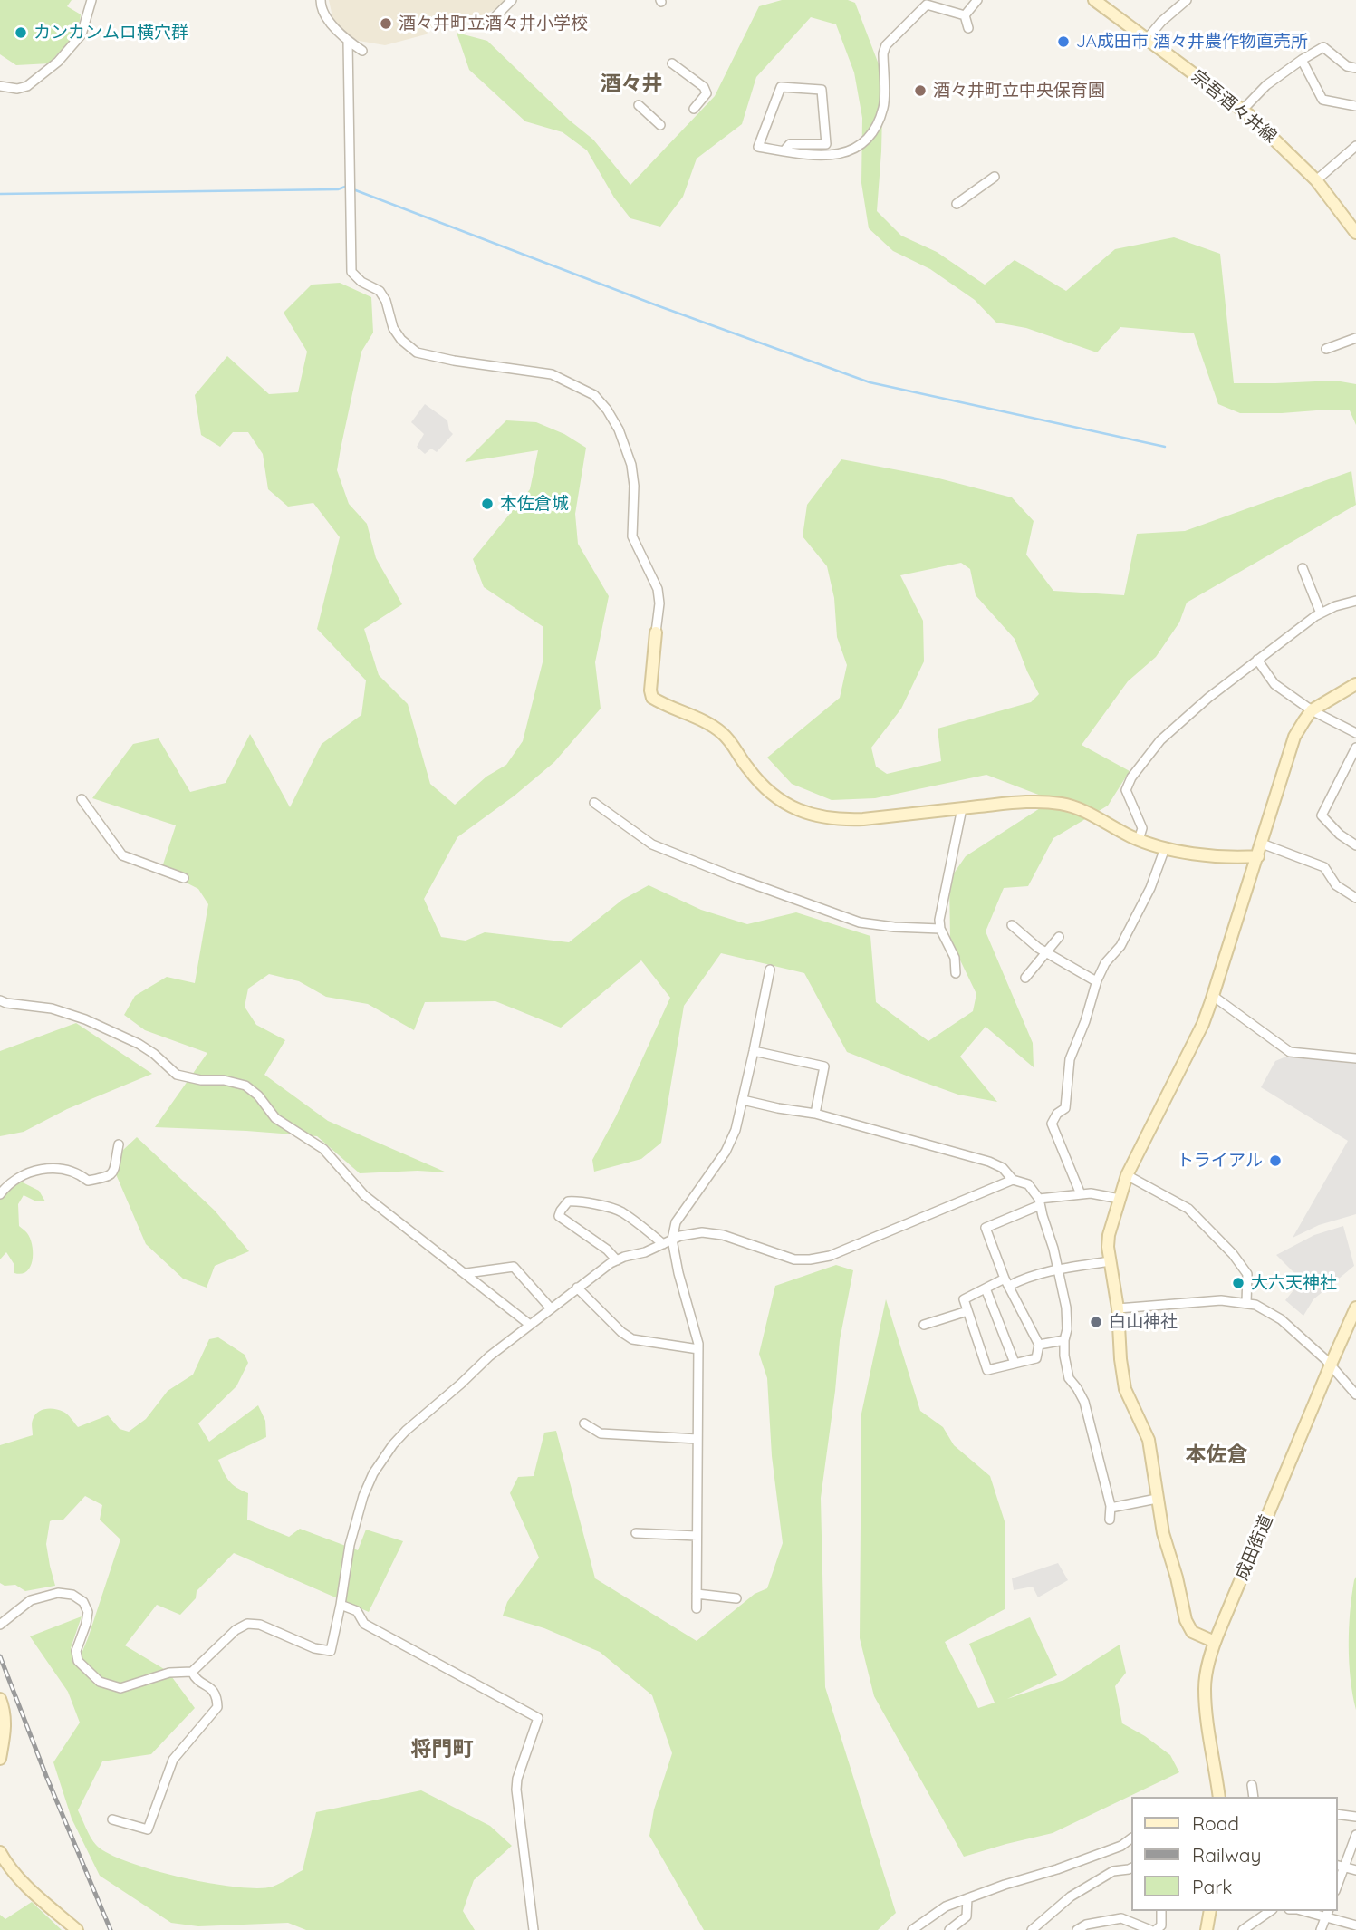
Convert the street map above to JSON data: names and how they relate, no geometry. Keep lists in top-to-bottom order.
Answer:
{
  "streets": {
    "street": ["宗吾酒々井線", "成田街道"]
  },
  "districts": ["酒々井", "本佐倉", "将門町"],
  "places": [
    "酒々井町立酒々井小学校",
    "カンカンムロ横穴群",
    "JA成田市 酒々井農作物直売所",
    "酒々井町立中央保育園",
    "本佐倉城",
    "トライアル",
    "大六天神社",
    "白山神社"
  ],
  "legend": ["Road", "Railway", "Park"]
}
